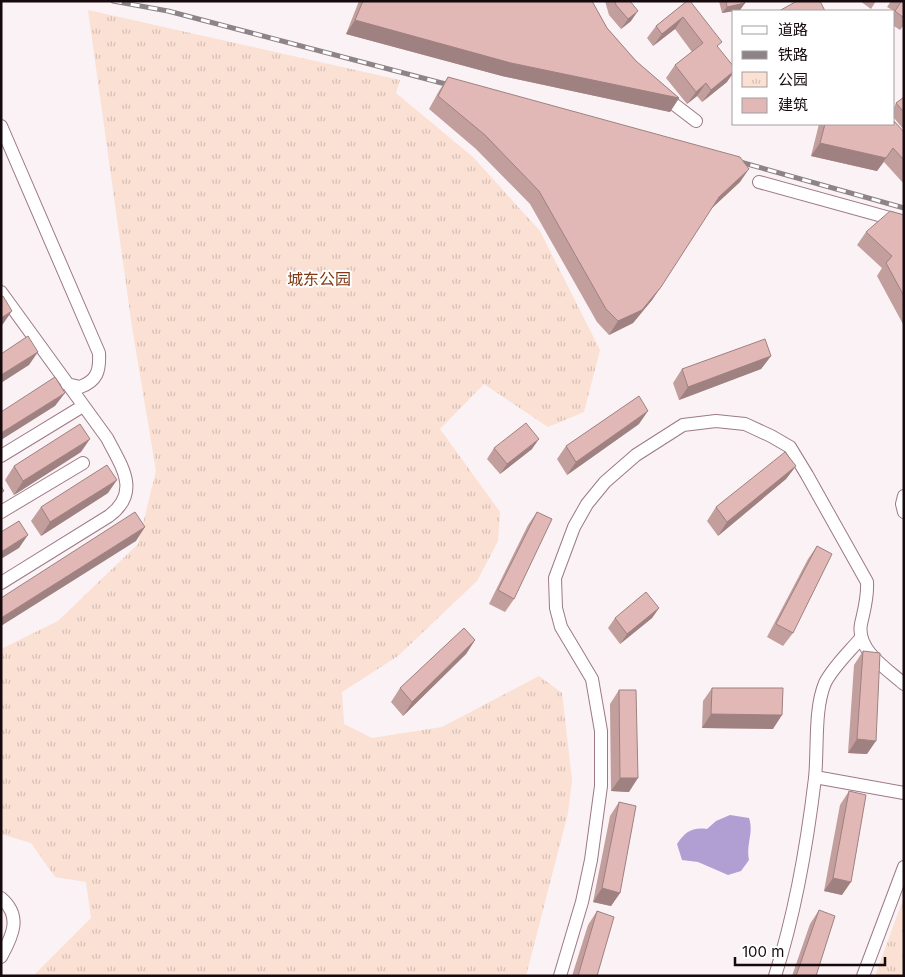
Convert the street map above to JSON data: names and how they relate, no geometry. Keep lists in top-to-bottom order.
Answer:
{
  "parks": ["城东公园"],
  "legend": [
    "道路",
    "铁路",
    "公园",
    "建筑"
  ],
  "scale_bar": "100 m"
}
